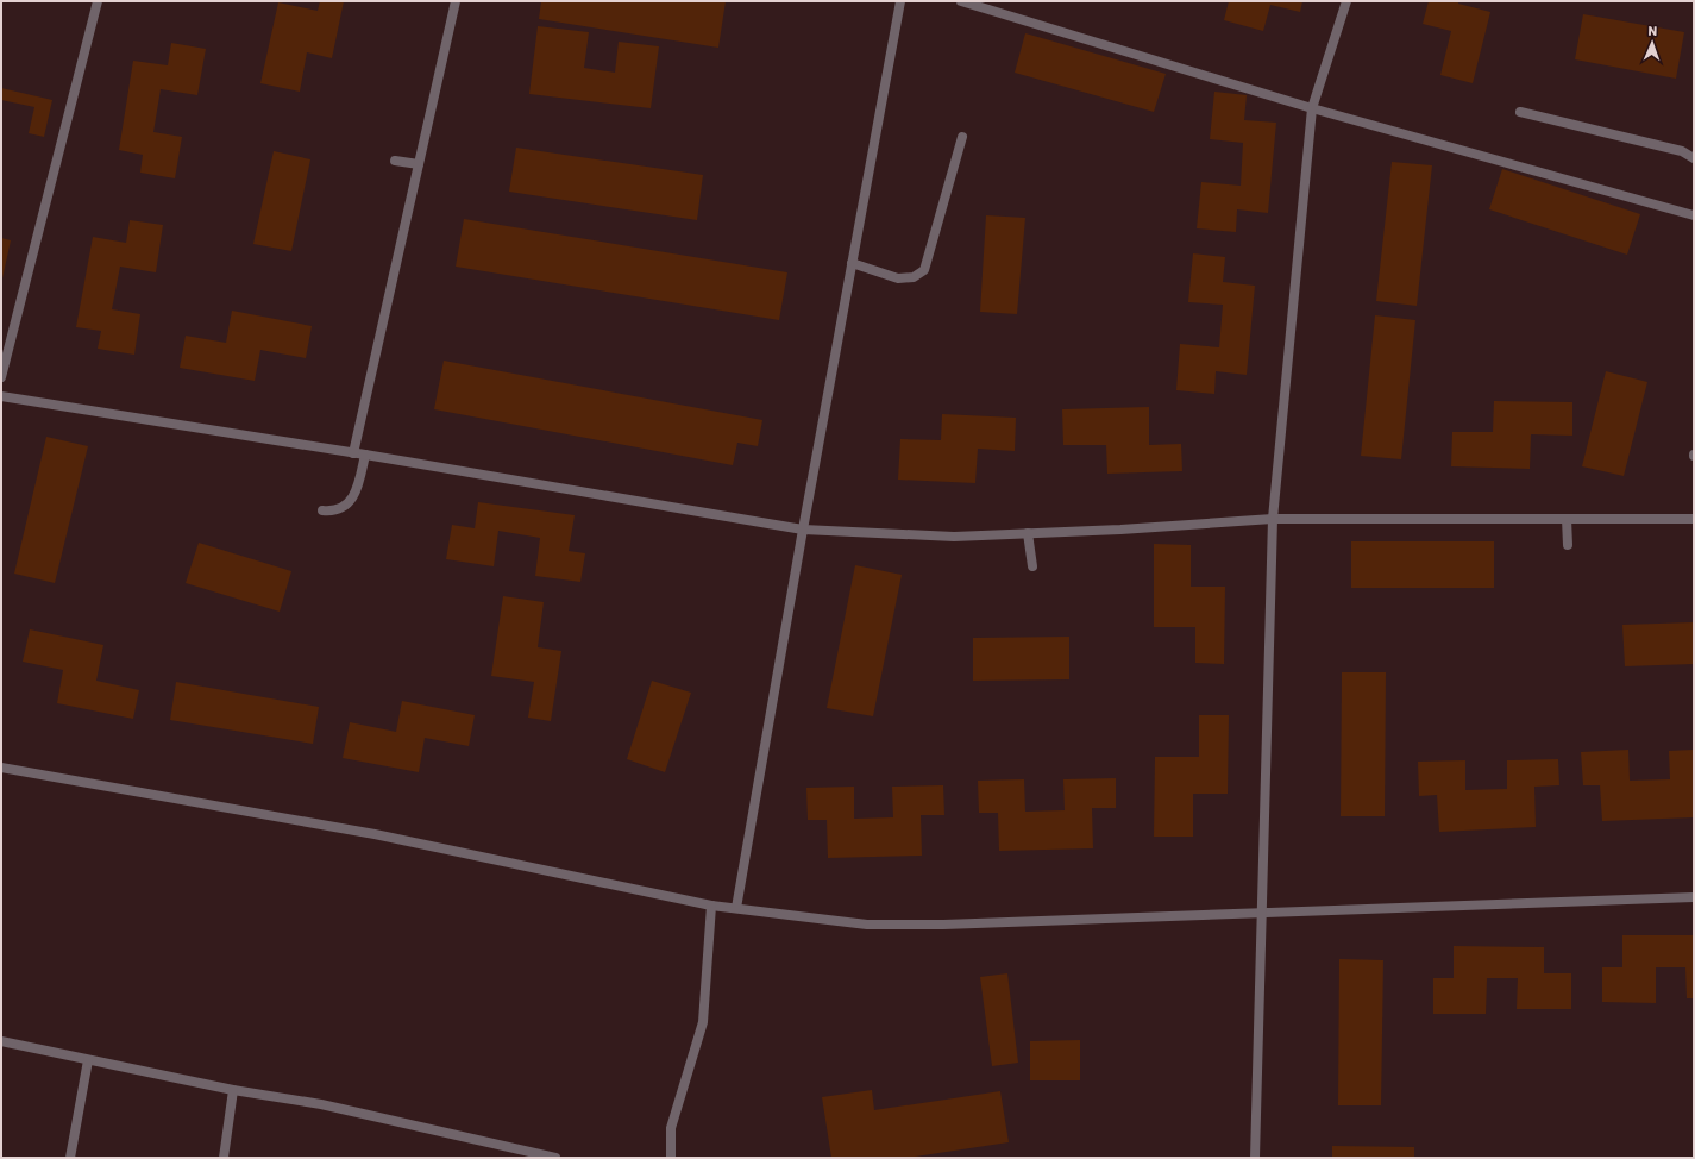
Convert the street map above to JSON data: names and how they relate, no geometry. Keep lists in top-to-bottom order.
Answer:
{
  "north": "top"
}
